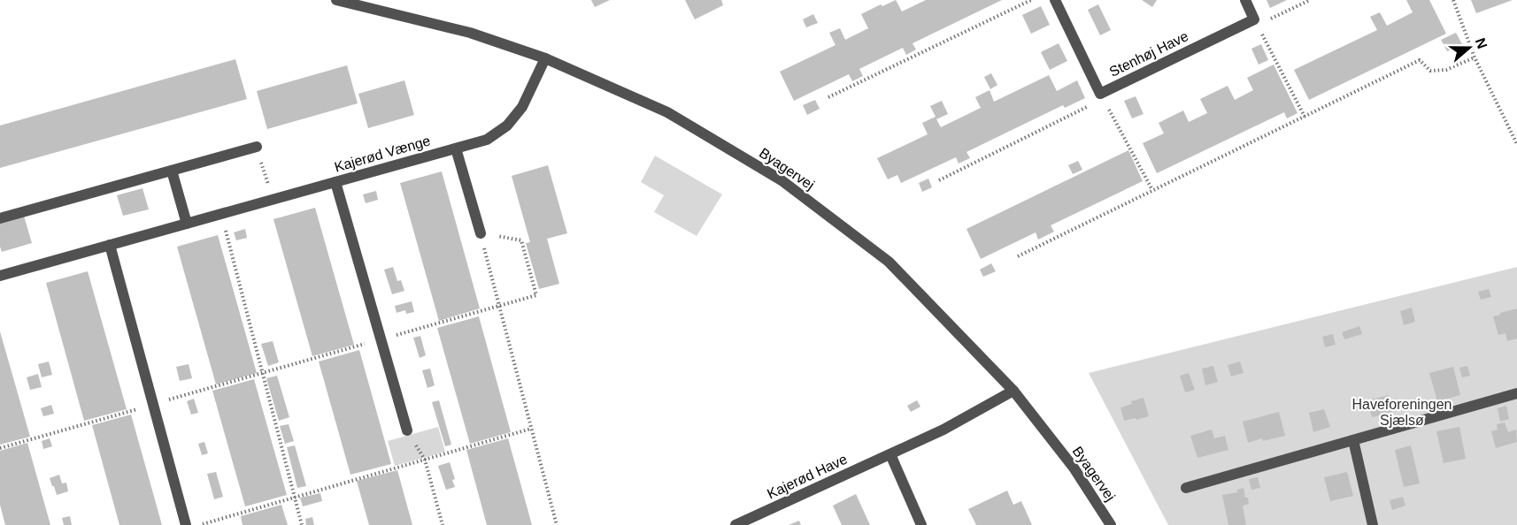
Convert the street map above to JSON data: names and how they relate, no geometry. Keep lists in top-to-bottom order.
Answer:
{
  "streets": {
    "street": [
      "Stenhøj Have",
      "Kajerød Vænge",
      "Byagervej",
      "Kajerød Have"
    ]
  },
  "crossings": [
    ["Kajerød Vænge", "Byagervej"],
    ["Byagervej", "Kajerød Have"]
  ],
  "parks": ["Haveforeningen Sjælsø"],
  "north": "right"
}
